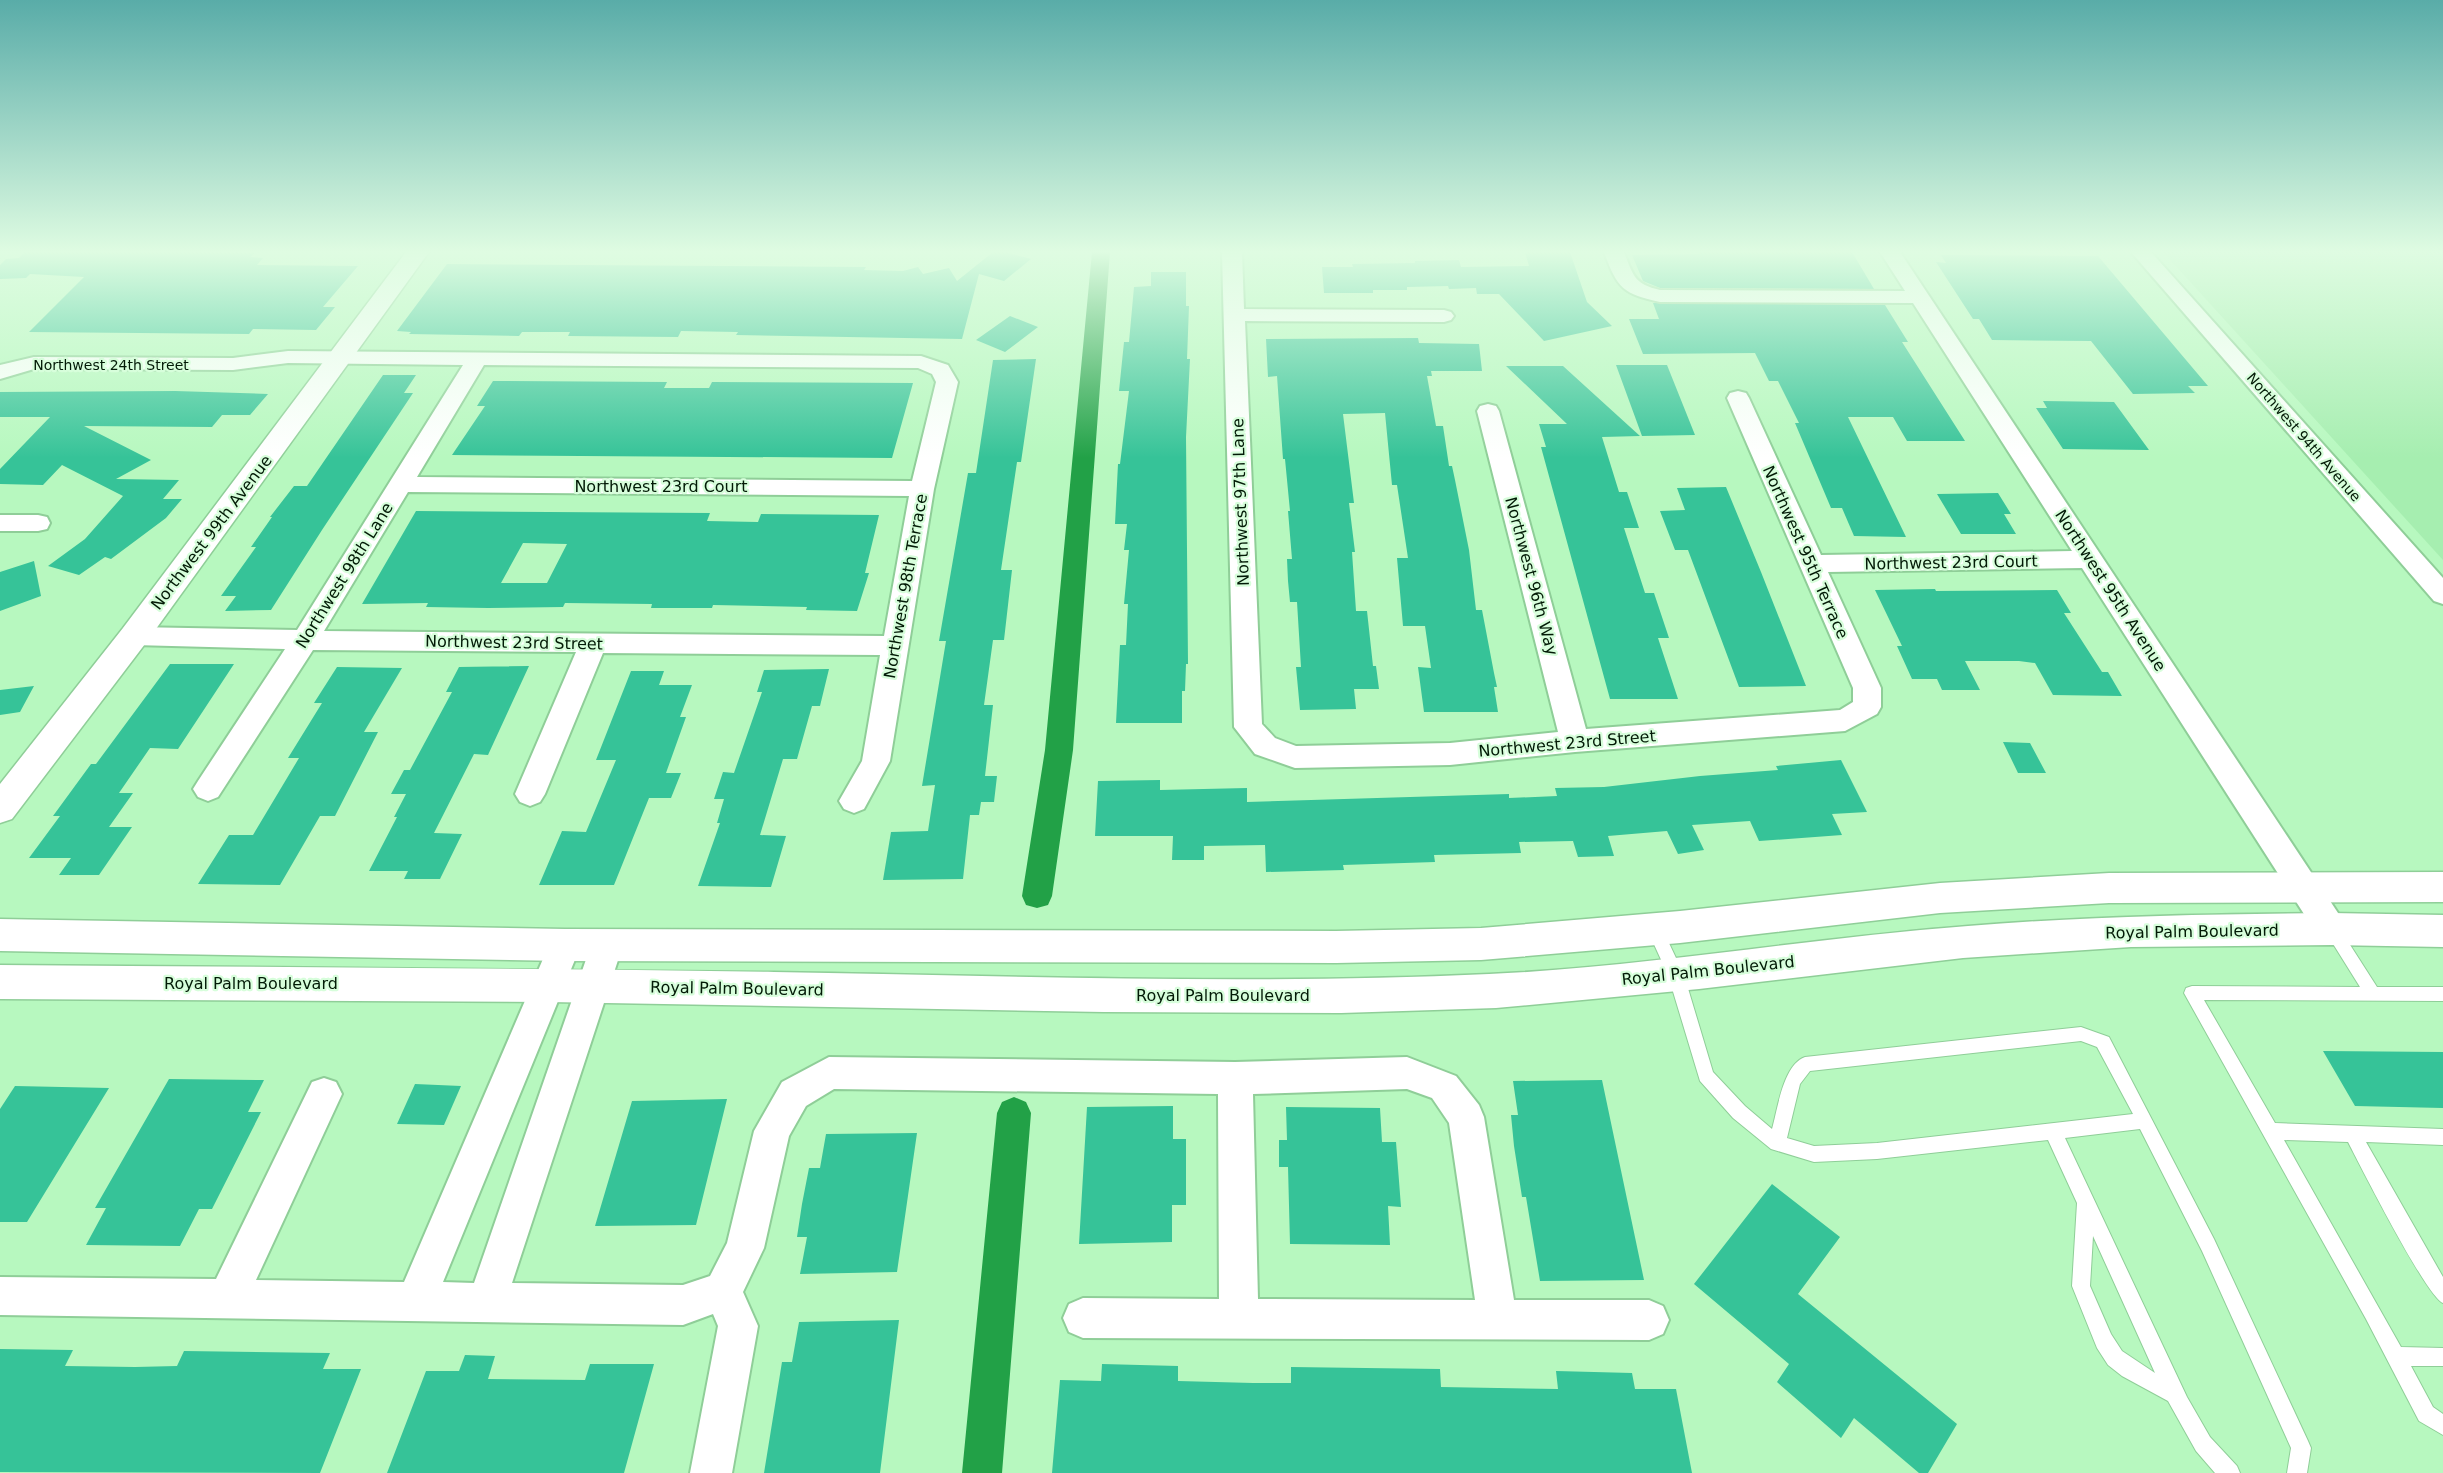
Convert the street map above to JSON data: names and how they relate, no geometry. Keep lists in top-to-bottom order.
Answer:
{
  "streets": {
    "main road": ["Northwest 99th Avenue", "Royal Palm Boulevard"],
    "street": [
      "Northwest 24th Street",
      "Northwest 94th Avenue",
      "Northwest 23rd Court",
      "Northwest 97th Lane",
      "Northwest 95th Terrace",
      "Northwest 98th Lane",
      "Northwest 96th Way",
      "Northwest 98th Terrace",
      "Northwest 95th Avenue",
      "Northwest 23rd Street"
    ]
  },
  "crossings": [
    ["Northwest 24th Street", "Northwest 99th Avenue"],
    ["Northwest 24th Street", "Northwest 98th Lane"],
    ["Northwest 24th Street", "Northwest 98th Terrace"],
    ["Northwest 23rd Court", "Northwest 95th Terrace"],
    ["Northwest 23rd Court", "Northwest 98th Lane"],
    ["Northwest 23rd Court", "Northwest 98th Terrace"],
    ["Northwest 23rd Court", "Northwest 95th Avenue"],
    ["Northwest 97th Lane", "Northwest 23rd Street"],
    ["Northwest 99th Avenue", "Northwest 23rd Street"],
    ["Northwest 95th Terrace", "Northwest 23rd Street"],
    ["Northwest 98th Lane", "Northwest 23rd Street"],
    ["Northwest 96th Way", "Northwest 23rd Street"],
    ["Northwest 98th Terrace", "Northwest 23rd Street"],
    ["Northwest 95th Avenue", "Royal Palm Boulevard"]
  ]
}
